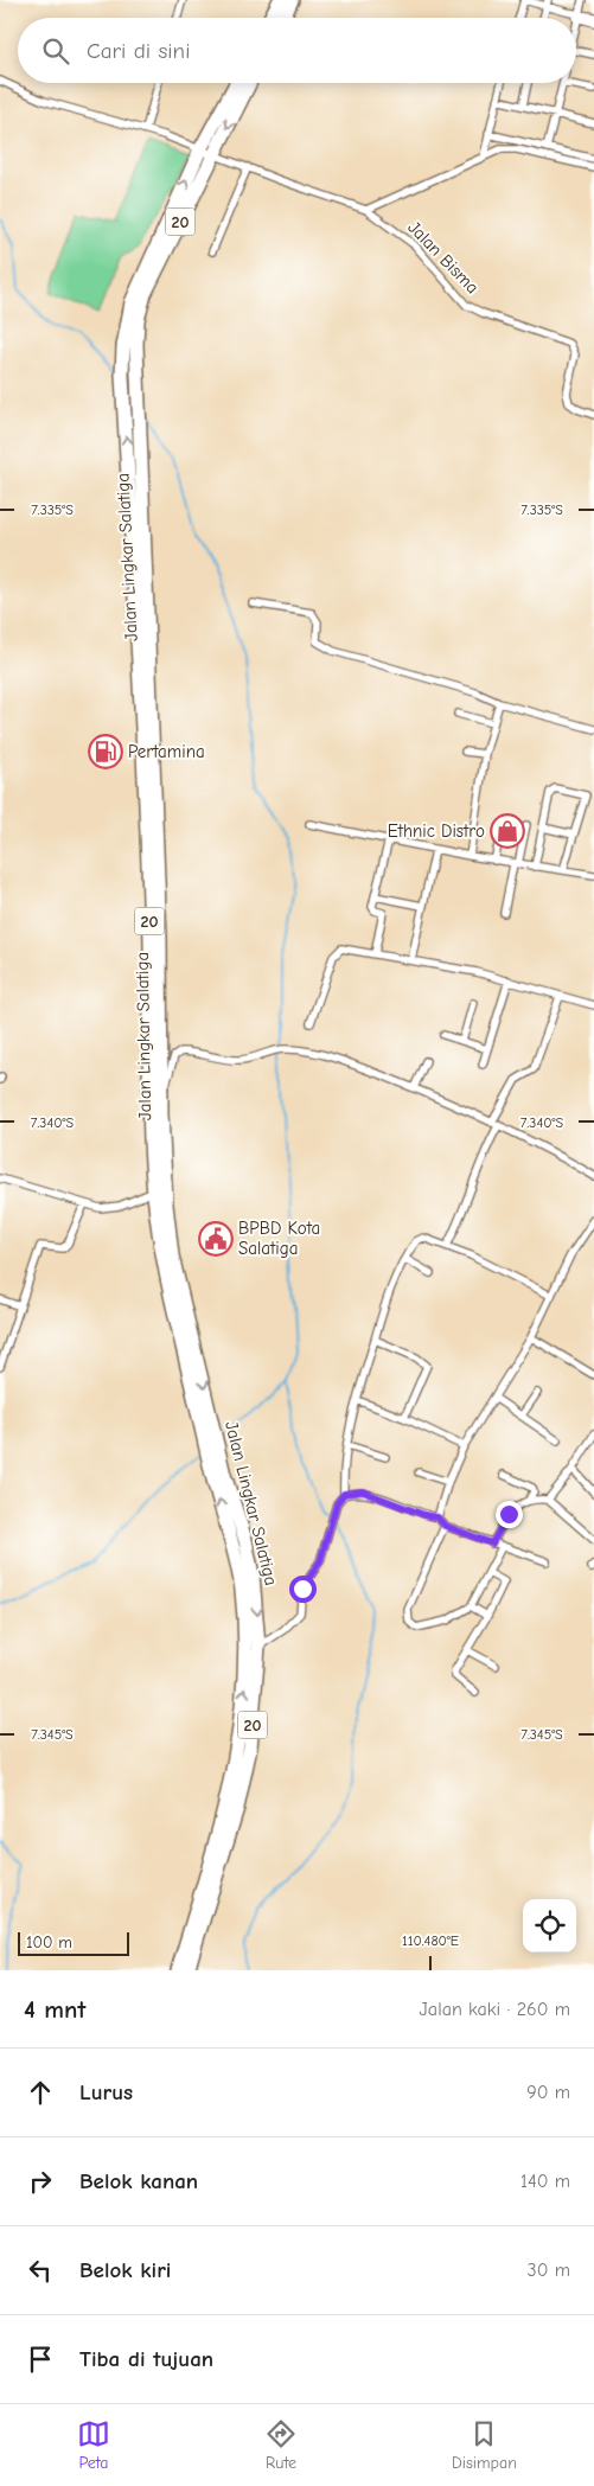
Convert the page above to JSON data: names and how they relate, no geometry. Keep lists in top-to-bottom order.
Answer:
{
  "streets": {
    "highway": ["20", "Jalan Lingkar Salatiga"],
    "street": ["Jalan Bisma"]
  },
  "crossings": [
    ["Jalan Bisma", "Jalan Lingkar Salatiga"]
  ],
  "places": {
    "fuel station": ["Pertamina"],
    "shop": ["Ethnic Distro"],
    "public building": ["BPBD Kota Salatiga"]
  },
  "scale_bar": "100 m",
  "page": {
    "search": "Cari di sini",
    "scale": "100 m",
    "heading": ["4 mnt", "Jalan kaki · 260 m"],
    "list": [
      ["Lurus", "90 m"],
      ["Belok kanan", "140 m"],
      ["Belok kiri", "30 m"],
      "Tiba di tujuan"
    ],
    "nav": ["Peta", "Rute", "Disimpan"]
  },
  "coordinates": [
    "7.335°S",
    "7.340°S",
    "7.345°S",
    "110.480°E"
  ]
}
